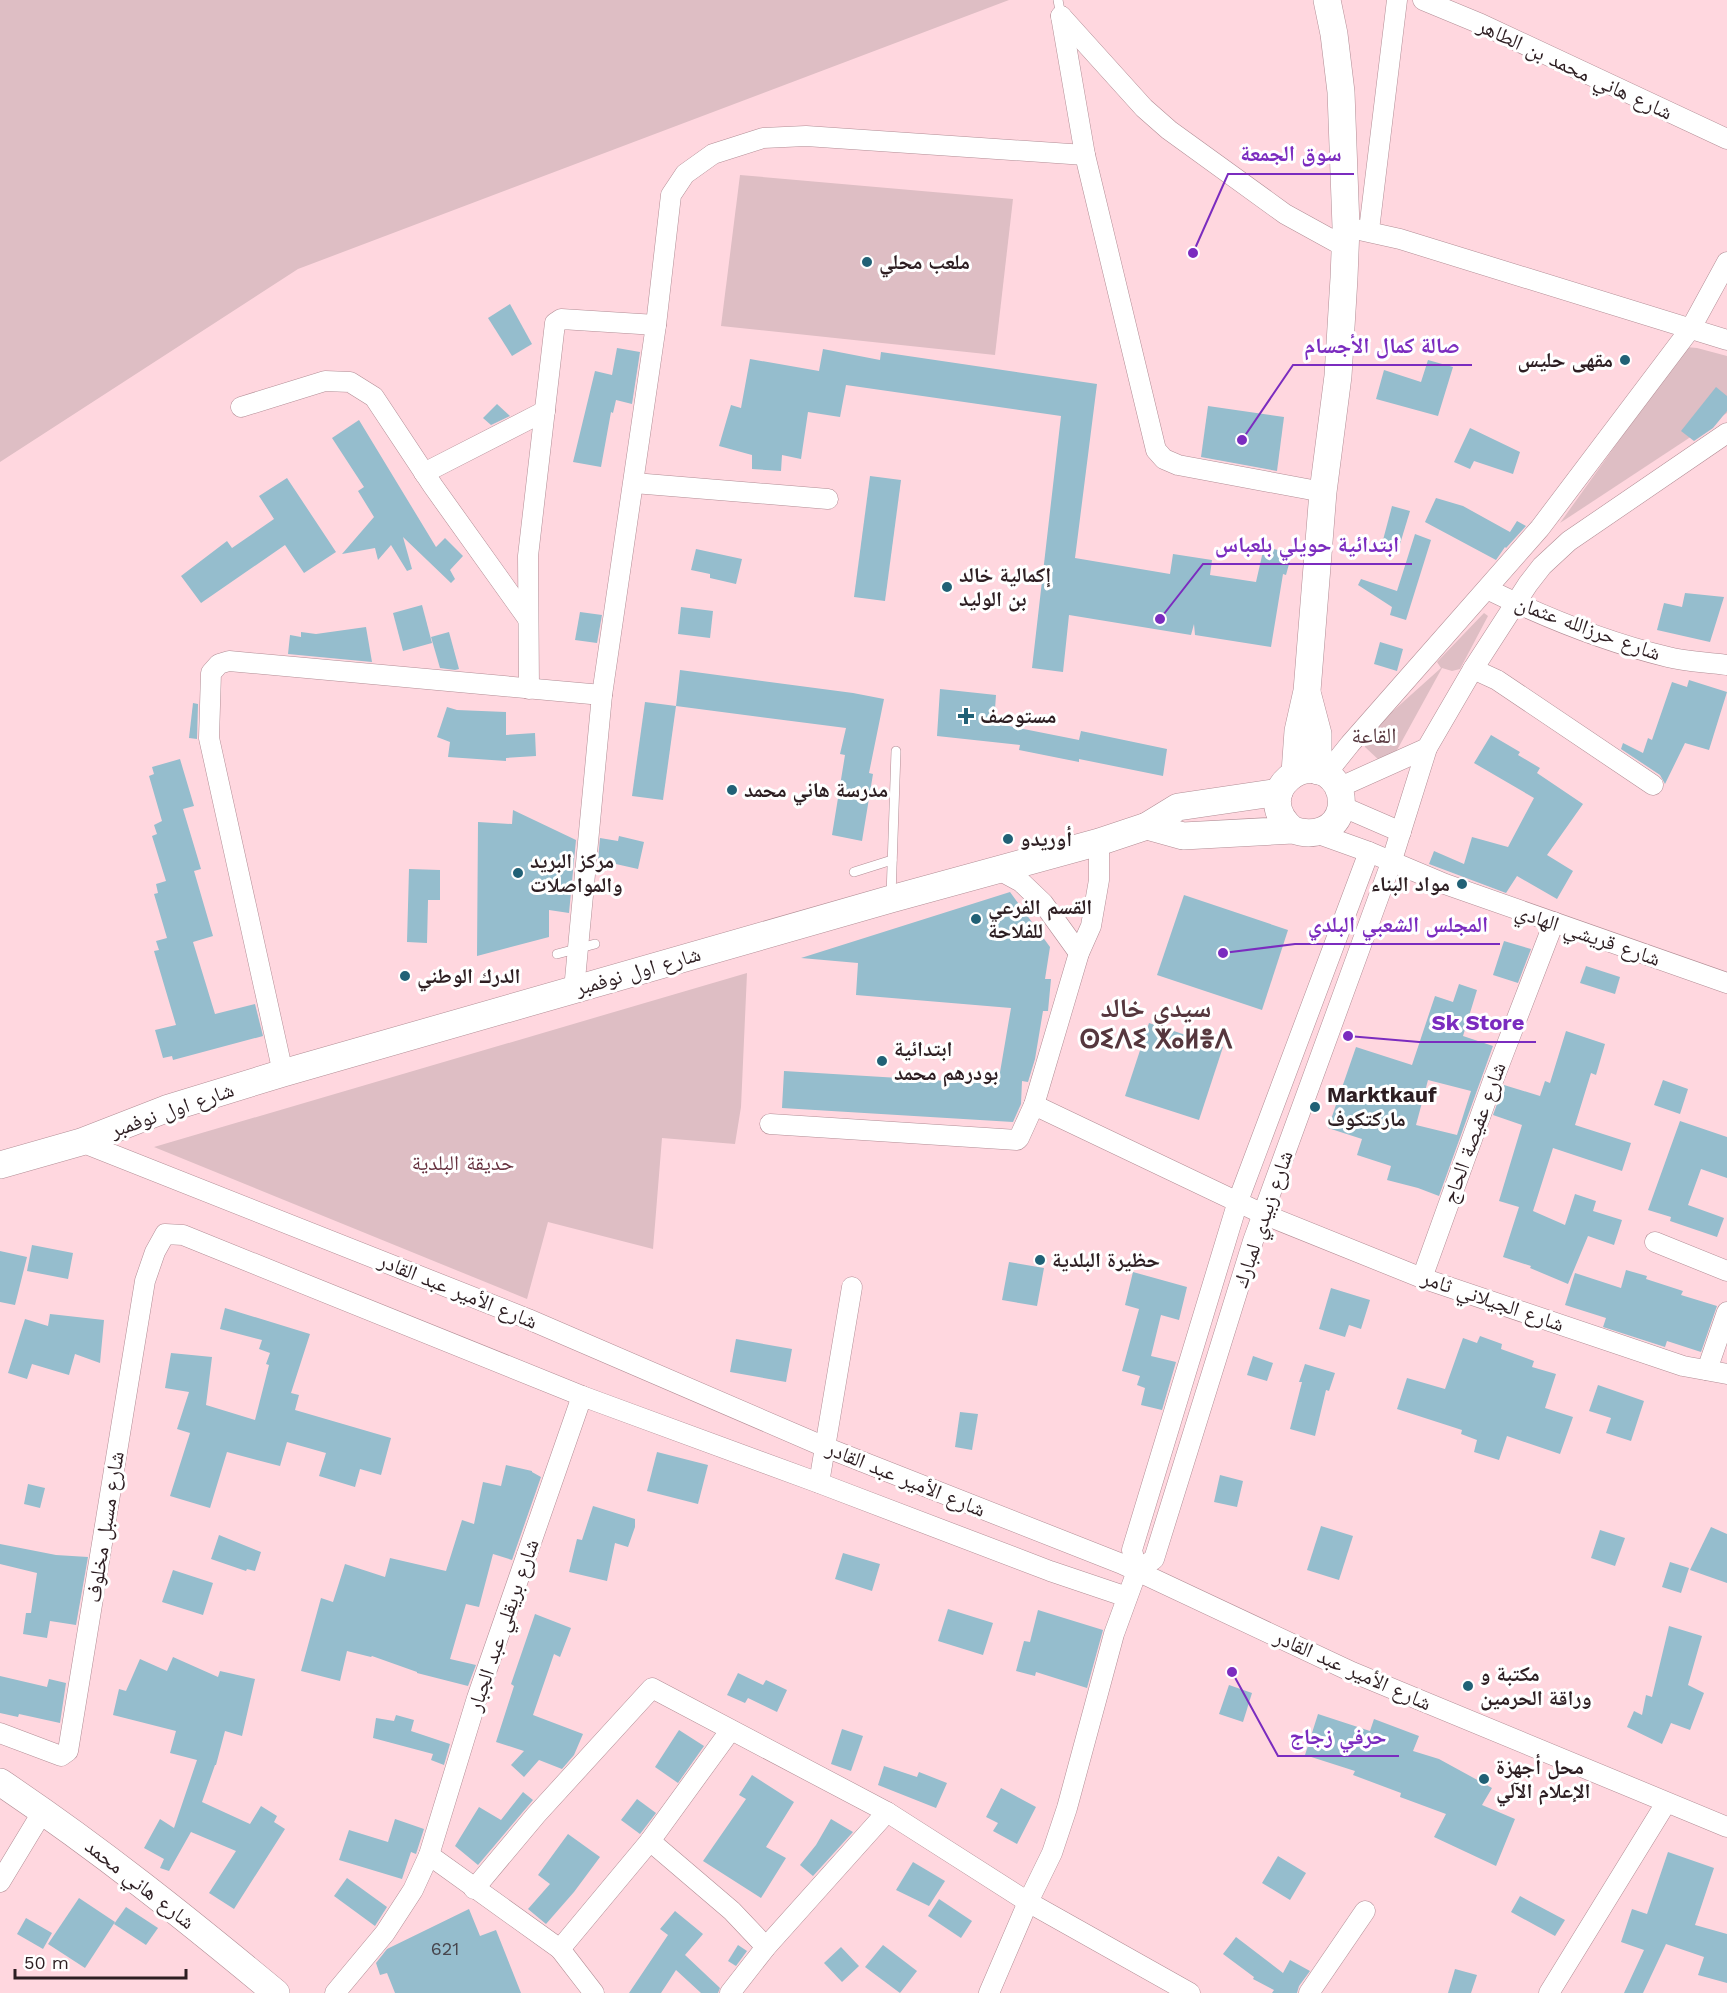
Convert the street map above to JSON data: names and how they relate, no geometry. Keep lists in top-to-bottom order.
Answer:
{
  "streets": {
    "main road": ["شارع اول نوفمبر", "شارع هاني محمد"],
    "street": [
      "شارع هاني محمد بن الطاهر",
      "شارع حرزالله عثمان",
      "شارع قريشي الهادي",
      "شارع عفيصة الحاج",
      "شارع زبيدي لمبارك",
      "شارع الأمير عبد القادر",
      "شارع الجيلاني ثامر",
      "شارع مسبل مخلوف",
      "شارع بريقلي عبد الجبار"
    ]
  },
  "crossings": [
    ["شارع حرزالله عثمان", "شارع زبيدي لمبارك"],
    ["شارع قريشي الهادي", "شارع عفيصة الحاج"],
    ["شارع قريشي الهادي", "شارع زبيدي لمبارك"],
    ["شارع اول نوفمبر", "شارع الأمير عبد القادر"],
    ["شارع عفيصة الحاج", "شارع الجيلاني ثامر"],
    ["شارع زبيدي لمبارك", "شارع الأمير عبد القادر"],
    ["شارع زبيدي لمبارك", "شارع الجيلاني ثامر"],
    ["شارع الأمير عبد القادر", "شارع مسبل مخلوف"],
    ["شارع الأمير عبد القادر", "شارع بريقلي عبد الجبار"]
  ],
  "districts": ["القاعة", "سيدي خالد ⵙⵉⴷⵉ ⵅⴰⵍⴻⴷ"],
  "parks": ["حديقة البلدية"],
  "places": {
    "other": [
      "سوق الجمعة",
      "ملعب محلي",
      "مقهى حليس",
      "صالة كمال الأجسام",
      "إكمالية خالد بن الوليد",
      "ابتدائية حويلي بلعباس",
      "مدرسة هاني محمد",
      "أوريدو",
      "مركز البريد والمواصلات",
      "مواد البناء",
      "القسم الفرعي للفلاحة",
      "المجلس الشعبي البلدي",
      "الدرك الوطني",
      "Sk Store",
      "ابتدائية بودرهم محمد",
      "Marktkauf ماركتكوف",
      "حظيرة البلدية",
      "حرفي زجاج",
      "مكتبة و وراقة الحرمين",
      "محل أجهزة الإعلام الآلي"
    ],
    "health": ["مستوصف"]
  },
  "house_numbers": ["621"],
  "scale_bar": "50 m"
}
